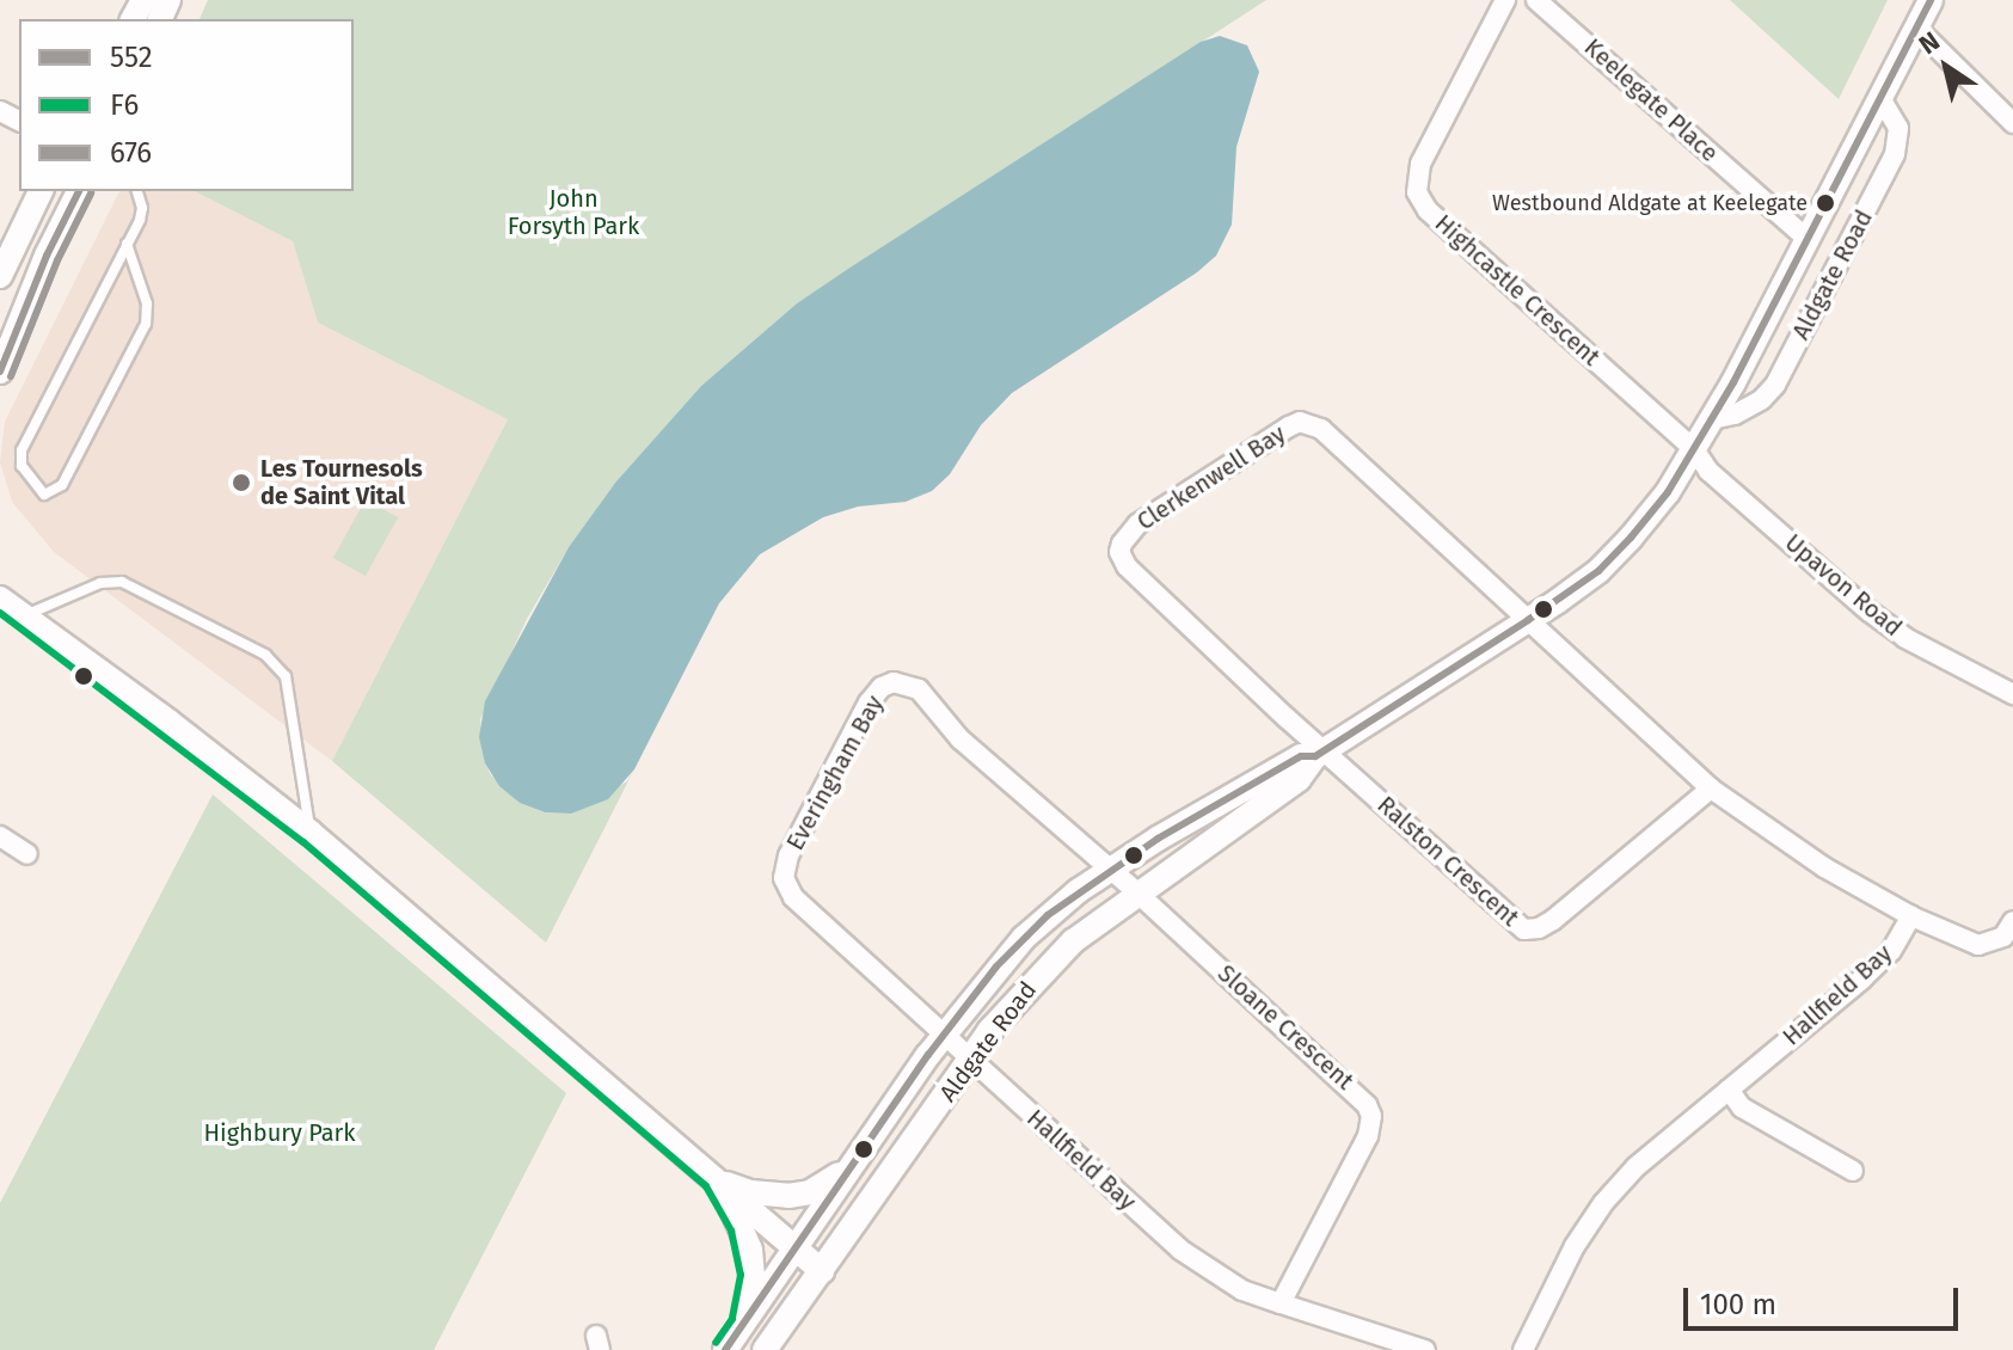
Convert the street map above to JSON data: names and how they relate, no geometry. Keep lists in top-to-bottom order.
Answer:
{
  "streets": {
    "street": [
      "Keelegate Place",
      "Aldgate Road",
      "Highcastle Crescent",
      "Clerkenwell Bay",
      "Upavon Road",
      "Everingham Bay",
      "Ralston Crescent",
      "Hallfield Bay",
      "Sloane Crescent"
    ]
  },
  "crossings": [
    ["Keelegate Place", "Aldgate Road"],
    ["Aldgate Road", "Highcastle Crescent"],
    ["Aldgate Road", "Clerkenwell Bay"],
    ["Aldgate Road", "Upavon Road"],
    ["Aldgate Road", "Everingham Bay"],
    ["Aldgate Road", "Ralston Crescent"],
    ["Aldgate Road", "Hallfield Bay"],
    ["Aldgate Road", "Sloane Crescent"],
    ["Highcastle Crescent", "Upavon Road"],
    ["Clerkenwell Bay", "Ralston Crescent"],
    ["Everingham Bay", "Hallfield Bay"],
    ["Everingham Bay", "Sloane Crescent"],
    ["Hallfield Bay", "Sloane Crescent"]
  ],
  "parks": ["John Forsyth Park", "Highbury Park"],
  "places": ["Westbound Aldgate at Keelegate", "Les Tournesols de Saint Vital"],
  "lines": ["transit line 552", "transit line 676", "transit line F6"],
  "legend": ["552", "F6", "676"],
  "scale_bar": "100 m",
  "north": "top left"
}
